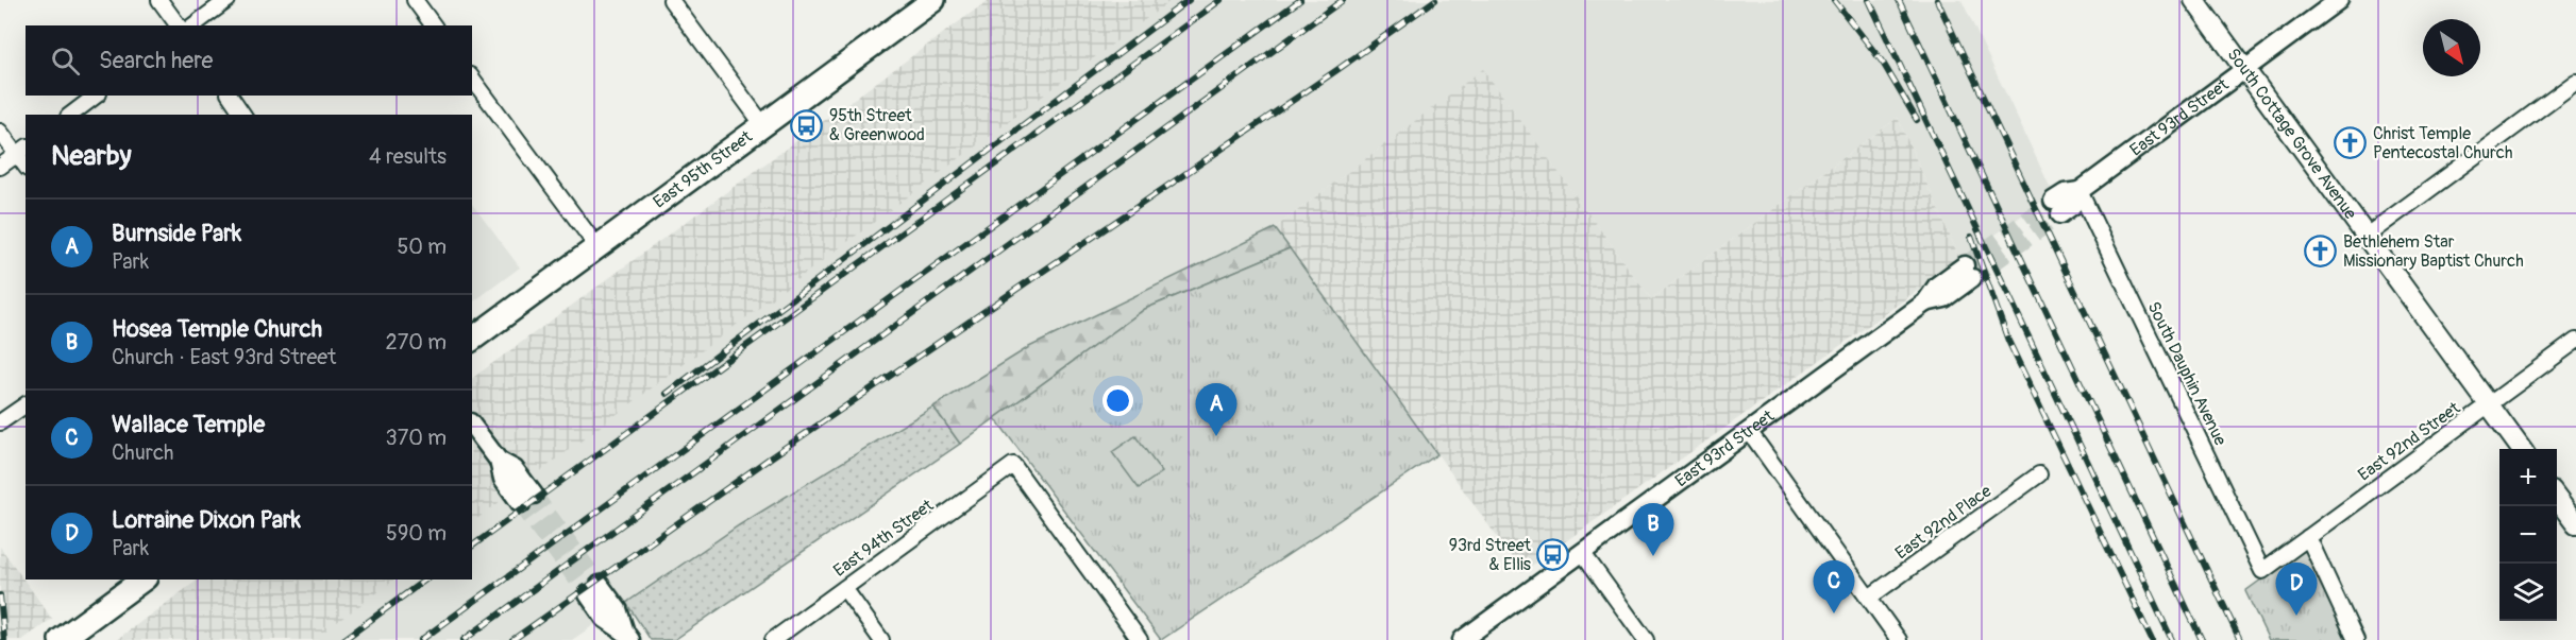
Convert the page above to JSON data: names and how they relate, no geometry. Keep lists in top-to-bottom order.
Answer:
{
  "streets": {
    "main road": ["South Cottage Grove Avenue", "East 95th Street"],
    "street": [
      "East 93rd Street",
      "South Dauphin Avenue",
      "East 92nd Street",
      "East 92nd Place",
      "East 94th Street"
    ]
  },
  "crossings": [
    ["East 93rd Street", "South Cottage Grove Avenue"],
    ["East 93rd Street", "South Dauphin Avenue"],
    ["South Cottage Grove Avenue", "East 92nd Street"],
    ["South Dauphin Avenue", "East 92nd Street"]
  ],
  "places": {
    "bus stop": ["95th Street & Greenwood", "93rd Street & Ellis"],
    "church": ["Christ Temple Pentecostal Church", "Bethlehem Star Missionary Baptist Church"]
  },
  "north": "bottom right",
  "page": {
    "search": "Search here",
    "heading": ["Nearby", "4 results"],
    "list": [
      {
        "mark": "A",
        "name": "Burnside Park",
        "note": "Park",
        "value": "50 m"
      },
      {
        "mark": "B",
        "name": "Hosea Temple Church",
        "note": "Church · East 93rd Street",
        "value": "270 m"
      },
      {
        "mark": "C",
        "name": "Wallace Temple",
        "note": "Church",
        "value": "370 m"
      },
      {
        "mark": "D",
        "name": "Lorraine Dixon Park",
        "note": "Park",
        "value": "590 m"
      }
    ],
    "pins": [
      "A",
      "B",
      "C",
      "D"
    ],
    "map_buttons": ["+", "−"]
  }
}
